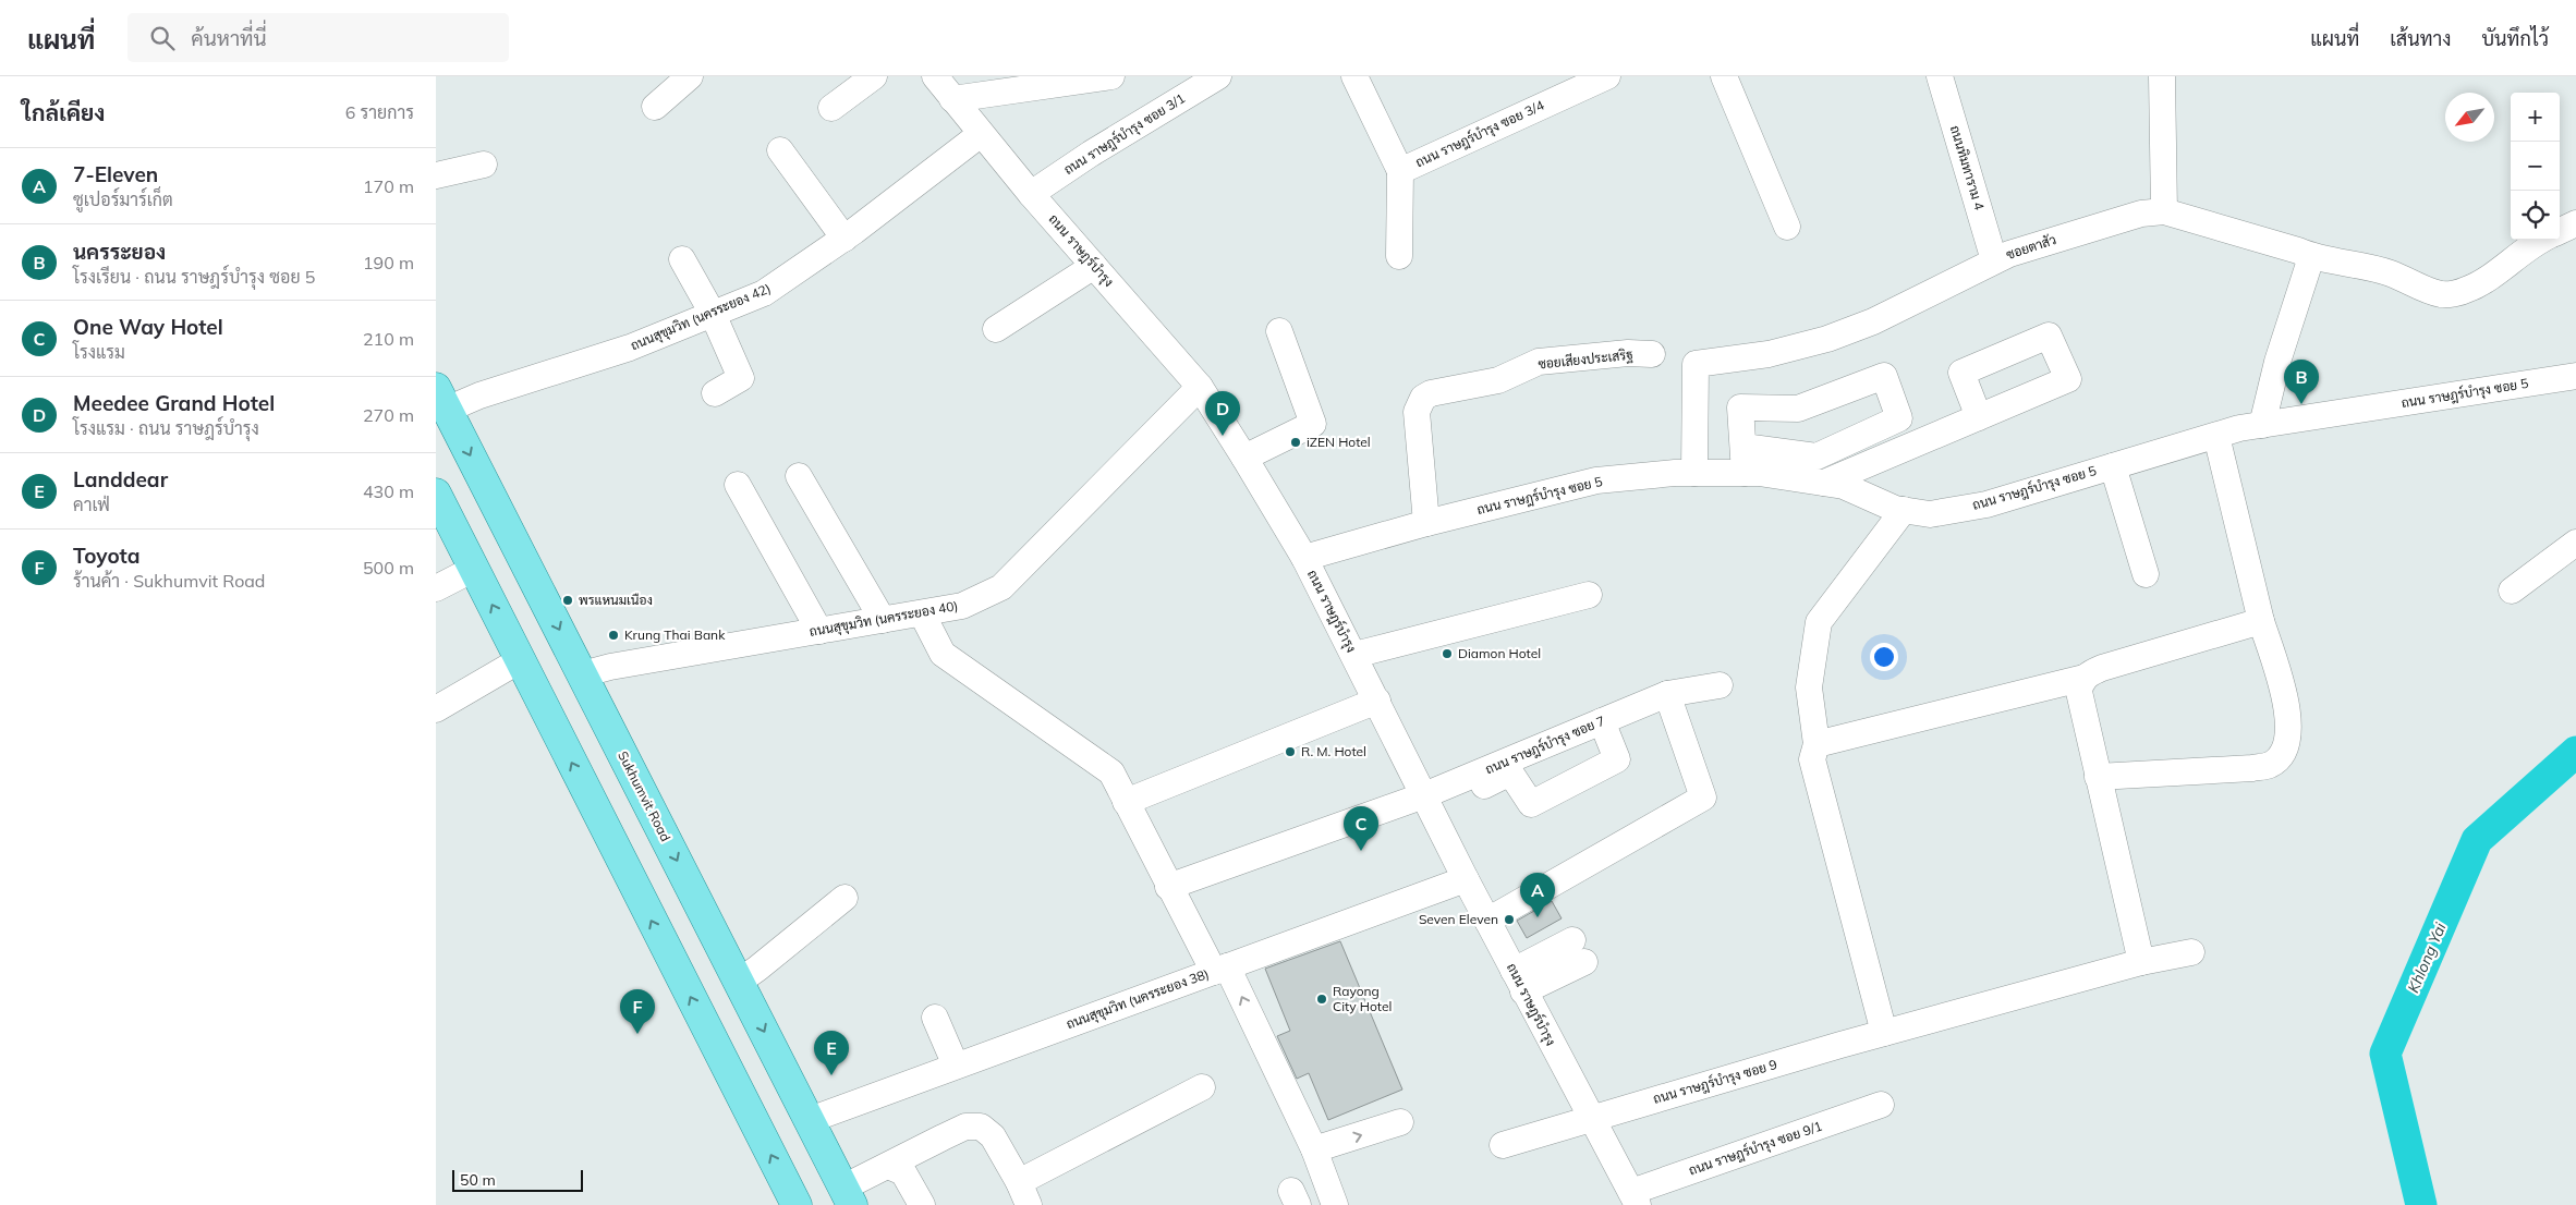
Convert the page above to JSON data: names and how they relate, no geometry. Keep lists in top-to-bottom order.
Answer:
{
  "streets": {
    "main road": ["Sukhumvit Road"],
    "street": [
      "ถนน ราษฎร์บำรุง ซอย 3/1",
      "ถนน ราษฎร์บำรุง ซอย 3/4",
      "ถนนทิมทาราม 4",
      "ซอยตาสัว",
      "ถนน ราษฎร์บำรุง",
      "ถนนสุขุมวิท (นครระยอง 42)",
      "ซอยเสียงประเสริฐ",
      "ถนน ราษฎร์บำรุง ซอย 5",
      "ถนนสุขุมวิท (นครระยอง 40)",
      "ถนน ราษฎร์บำรุง ซอย 7",
      "ถนนสุขุมวิท (นครระยอง 38)",
      "ถนน ราษฎร์บำรุง ซอย 9",
      "ถนน ราษฎร์บำรุง ซอย 9/1"
    ]
  },
  "crossings": [
    ["ถนน ราษฎร์บำรุง ซอย 3/1", "ถนน ราษฎร์บำรุง"],
    ["ถนนทิมทาราม 4", "ซอยตาสัว"],
    ["ซอยตาสัว", "ถนน ราษฎร์บำรุง ซอย 5"],
    ["ถนน ราษฎร์บำรุง", "ถนนสุขุมวิท (นครระยอง 42)"],
    ["ถนน ราษฎร์บำรุง", "ถนน ราษฎร์บำรุง ซอย 5"],
    ["ถนน ราษฎร์บำรุง", "ถนนสุขุมวิท (นครระยอง 40)"],
    ["ถนน ราษฎร์บำรุง", "ถนน ราษฎร์บำรุง ซอย 7"],
    ["ถนน ราษฎร์บำรุง", "ถนนสุขุมวิท (นครระยอง 38)"],
    ["ถนน ราษฎร์บำรุง", "ถนน ราษฎร์บำรุง ซอย 9"],
    ["ถนน ราษฎร์บำรุง", "ถนน ราษฎร์บำรุง ซอย 9/1"],
    ["ถนนสุขุมวิท (นครระยอง 42)", "Sukhumvit Road"],
    ["ซอยเสียงประเสริฐ", "ถนน ราษฎร์บำรุง ซอย 5"],
    ["ถนนสุขุมวิท (นครระยอง 40)", "Sukhumvit Road"],
    ["Sukhumvit Road", "ถนนสุขุมวิท (นครระยอง 38)"]
  ],
  "water": ["Khlong Yai"],
  "places": [
    "iZEN Hotel",
    "พรแหนมเนือง",
    "Krung Thai Bank",
    "Diamon Hotel",
    "R. M. Hotel",
    "Seven Eleven",
    "Rayong City Hotel"
  ],
  "scale_bar": "50 m",
  "north": "bottom left",
  "page": {
    "header": "แผนที่",
    "search": "ค้นหาที่นี่",
    "nav": ["แผนที่", "เส้นทาง", "บันทึกไว้"],
    "heading": ["ใกล้เคียง", "6 รายการ"],
    "map_buttons": ["+", "−"],
    "list": [
      {
        "mark": "A",
        "name": "7-Eleven",
        "note": "ซูเปอร์มาร์เก็ต",
        "value": "170 m"
      },
      {
        "mark": "B",
        "name": "นครระยอง",
        "note": "โรงเรียน · ถนน ราษฎร์บำรุง ซอย 5",
        "value": "190 m"
      },
      {
        "mark": "C",
        "name": "One Way Hotel",
        "note": "โรงแรม",
        "value": "210 m"
      },
      {
        "mark": "D",
        "name": "Meedee Grand Hotel",
        "note": "โรงแรม · ถนน ราษฎร์บำรุง",
        "value": "270 m"
      },
      {
        "mark": "E",
        "name": "Landdear",
        "note": "คาเฟ่",
        "value": "430 m"
      },
      {
        "mark": "F",
        "name": "Toyota",
        "note": "ร้านค้า · Sukhumvit Road",
        "value": "500 m"
      }
    ],
    "pins": [
      "B",
      "D",
      "C",
      "A",
      "F",
      "E"
    ],
    "scale": "50 m"
  }
}
